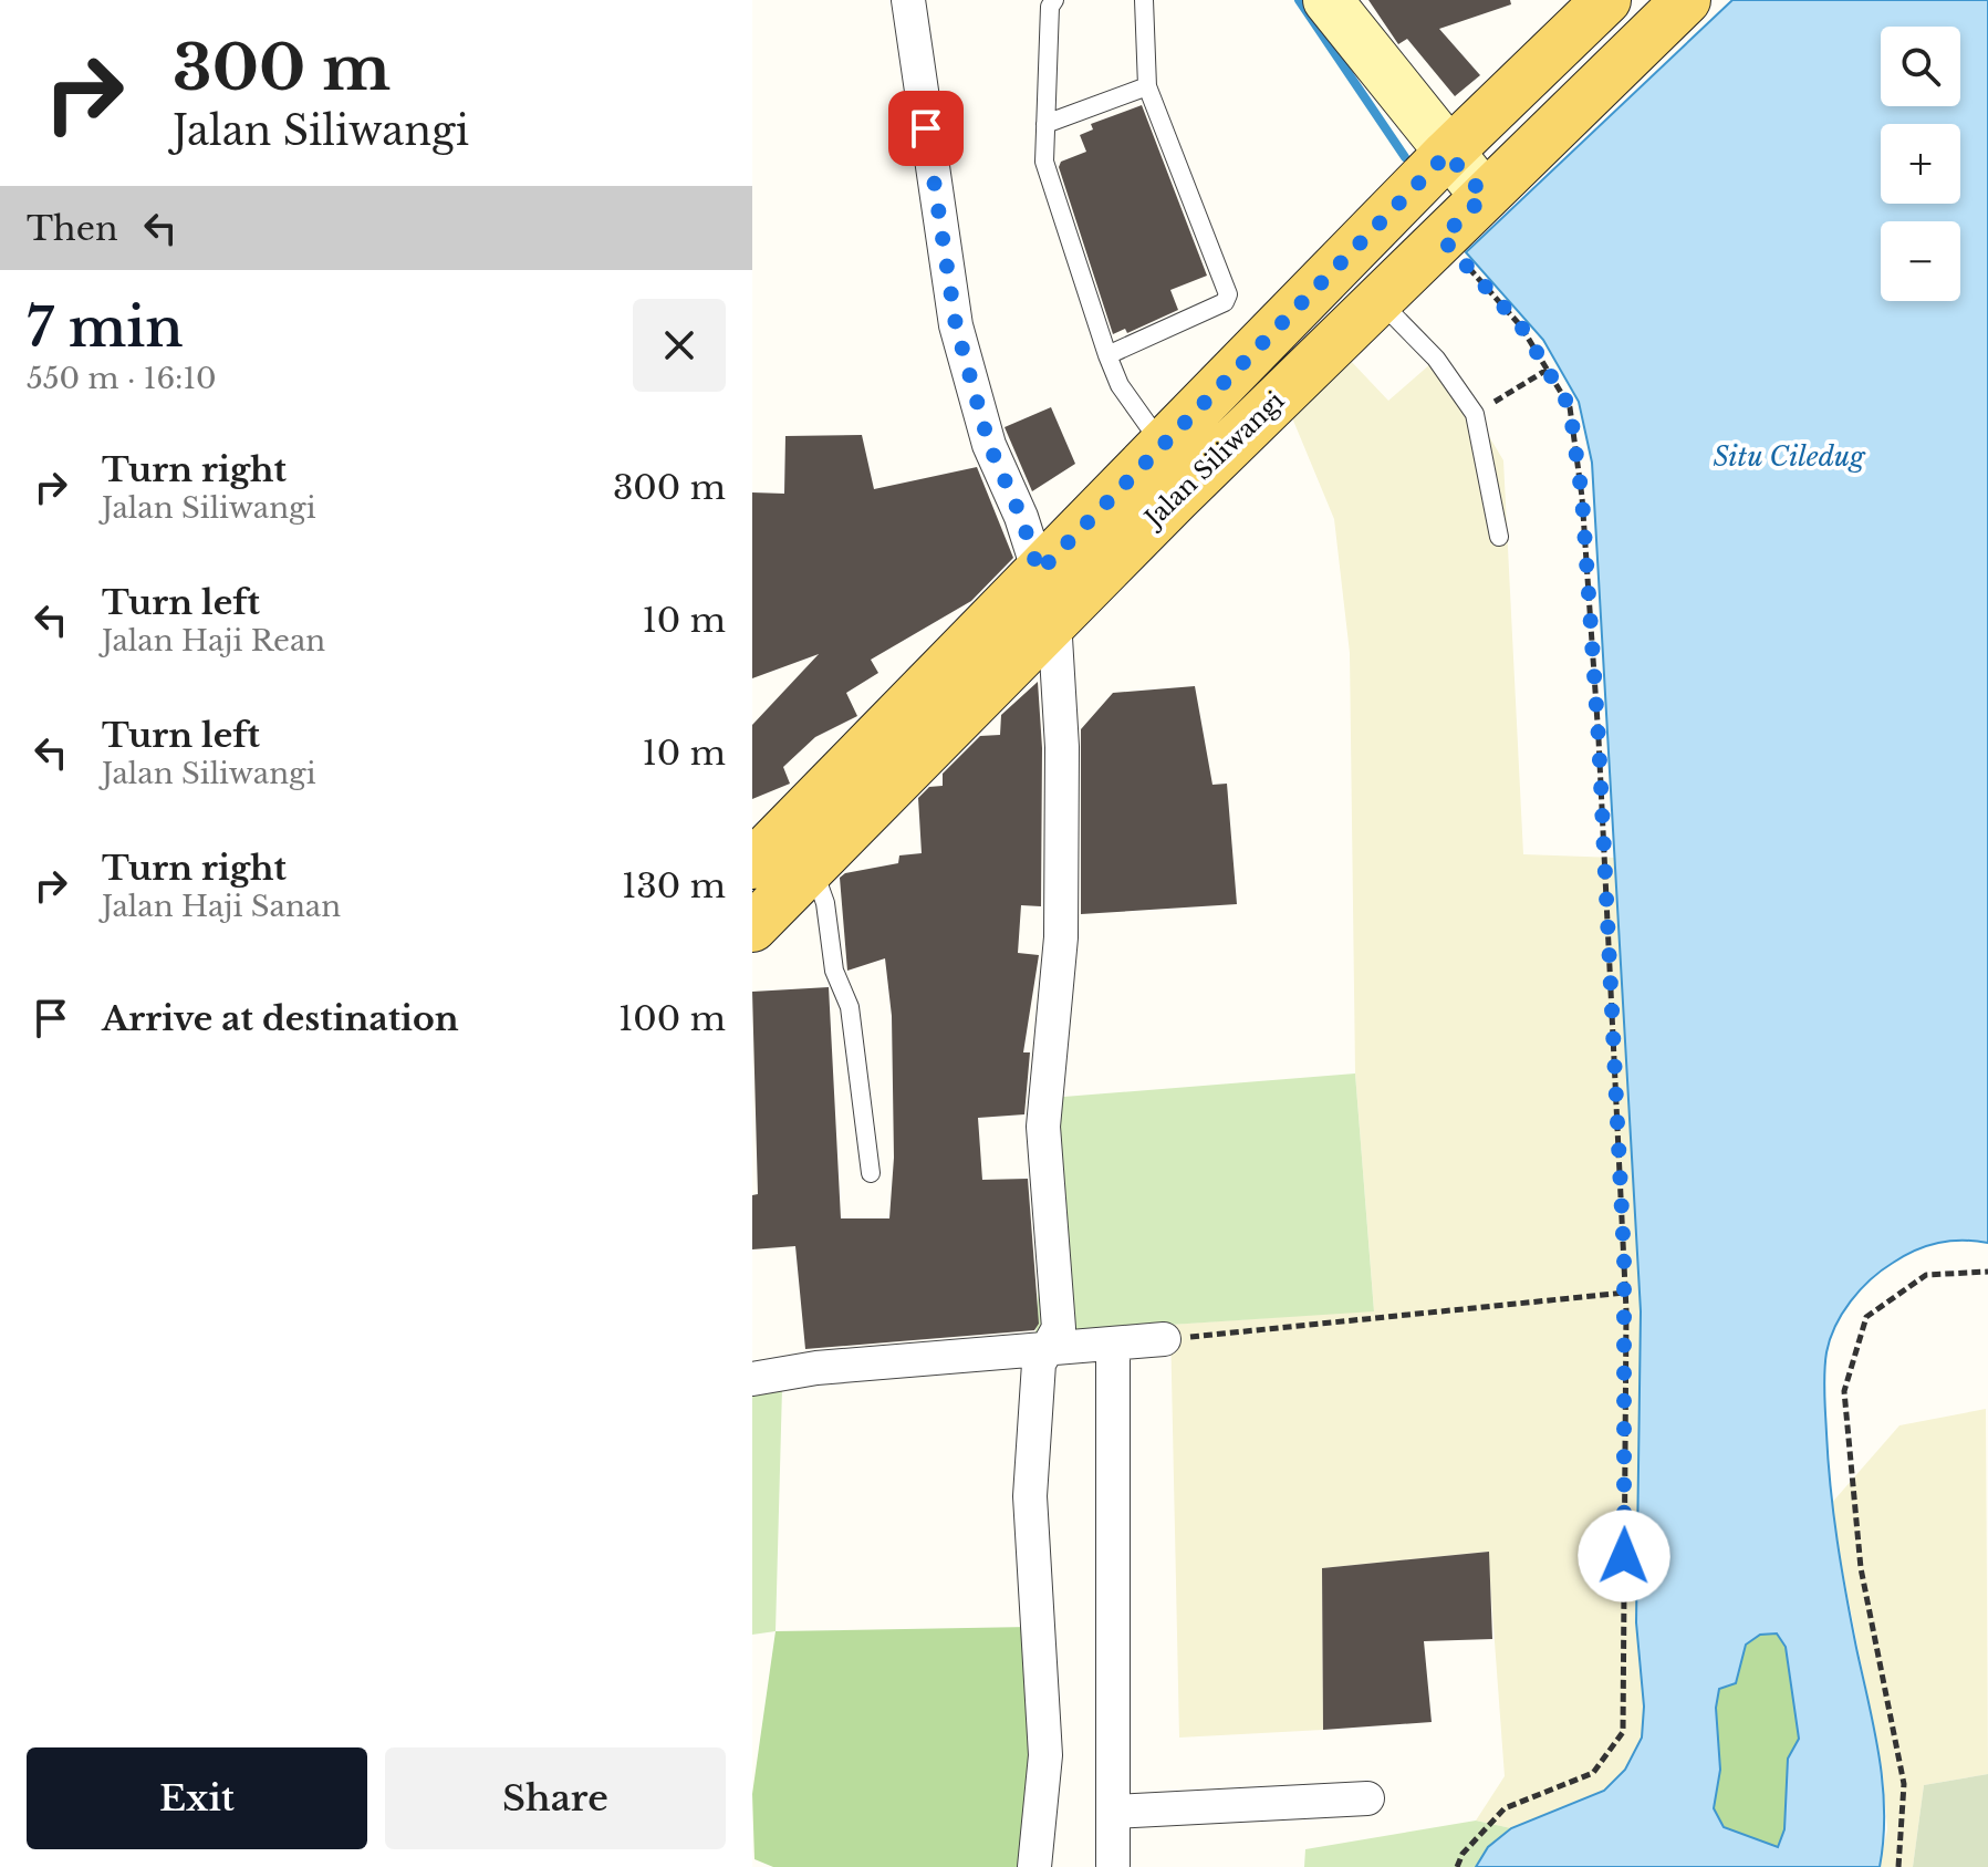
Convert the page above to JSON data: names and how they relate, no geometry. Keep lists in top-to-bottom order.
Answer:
{
  "streets": {
    "main road": ["Jalan Siliwangi"]
  },
  "water": ["Situ Ciledug"],
  "page": {
    "turn": ["300 m", "Jalan Siliwangi"],
    "map_buttons": ["+", "−"],
    "then": "Then",
    "heading": ["7 min", "550 m · 16:10"],
    "list": [
      {
        "name": "Turn right",
        "note": "Jalan Siliwangi",
        "value": "300 m"
      },
      {
        "name": "Turn left",
        "note": "Jalan Haji Rean",
        "value": "10 m"
      },
      {
        "name": "Turn left",
        "note": "Jalan Siliwangi",
        "value": "10 m"
      },
      {
        "name": "Turn right",
        "note": "Jalan Haji Sanan",
        "value": "130 m"
      },
      {
        "name": "Arrive at destination",
        "value": "100 m"
      }
    ],
    "buttons": ["Exit", "Share"]
  }
}
